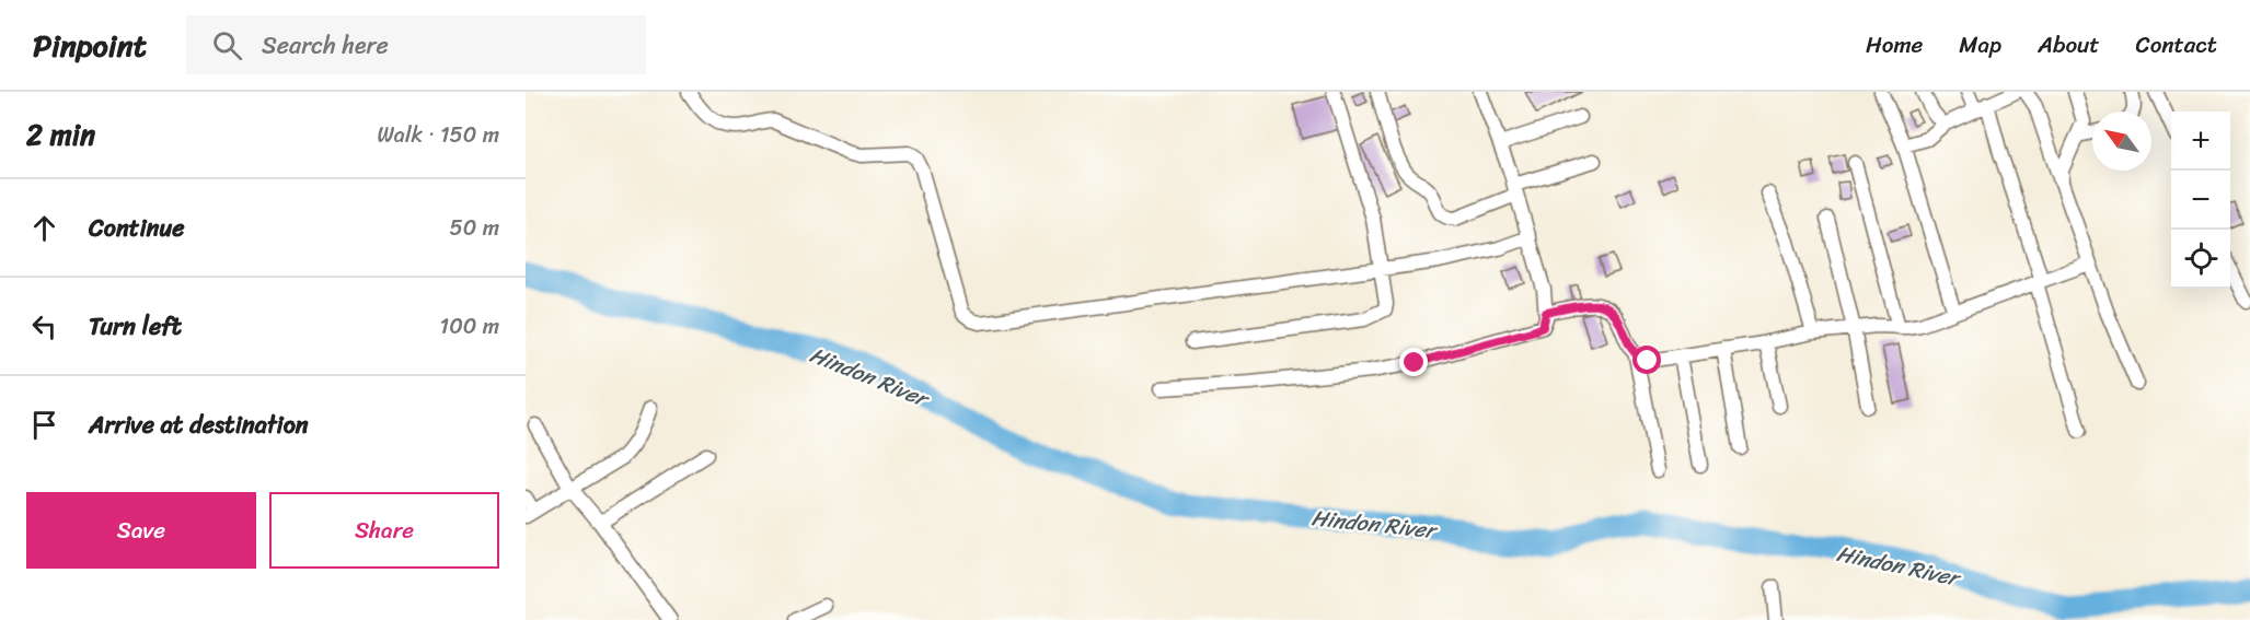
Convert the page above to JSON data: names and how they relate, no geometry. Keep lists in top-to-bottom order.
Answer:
{
  "water": ["Hindon River"],
  "north": "top left",
  "page": {
    "header": "Pinpoint",
    "search": "Search here",
    "nav": [
      "Home",
      "Map",
      "About",
      "Contact"
    ],
    "heading": ["2 min", "Walk · 150 m"],
    "map_buttons": ["+", "−"],
    "list": [
      ["Continue", "50 m"],
      ["Turn left", "100 m"],
      "Arrive at destination"
    ],
    "buttons": ["Save", "Share"]
  }
}
